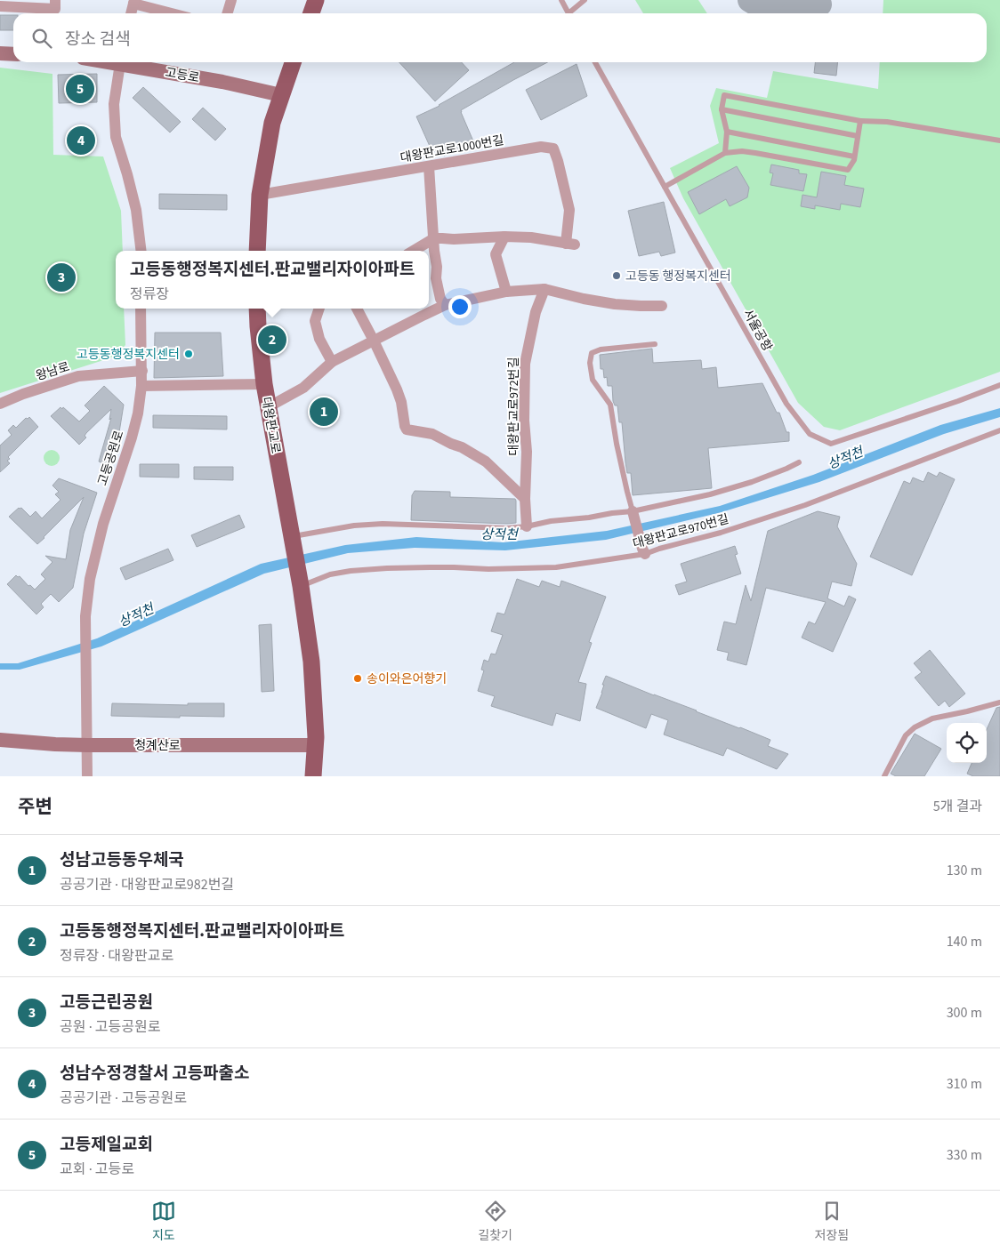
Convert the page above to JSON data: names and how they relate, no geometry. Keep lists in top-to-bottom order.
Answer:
{
  "streets": {
    "main road": ["고등로", "대왕판교로", "청계산로"],
    "street": [
      "대왕판교로1000번길",
      "왕남로",
      "대왕판교로972번길",
      "고등공원로"
    ],
    "lane": ["서울공항", "대왕판교로970번길"]
  },
  "crossings": [
    ["왕남로", "고등공원로"],
    ["대왕판교로", "대왕판교로970번길"],
    ["고등공원로", "청계산로"]
  ],
  "water": ["상적천"],
  "places": ["고등동 행정복지센터", "고등동행정복지센터", "송이와은어향기"],
  "page": {
    "search": "장소 검색",
    "pins": [
      "5",
      "4",
      "3",
      "2",
      "1"
    ],
    "popup": ["고등동행정복지센터.판교밸리자이아파트", "정류장"],
    "heading": ["주변", "5개 결과"],
    "list": [
      {
        "mark": "1",
        "name": "성남고등동우체국",
        "note": "공공기관 · 대왕판교로982번길",
        "value": "130 m"
      },
      {
        "mark": "2",
        "name": "고등동행정복지센터.판교밸리자이아파트",
        "note": "정류장 · 대왕판교로",
        "value": "140 m"
      },
      {
        "mark": "3",
        "name": "고등근린공원",
        "note": "공원 · 고등공원로",
        "value": "300 m"
      },
      {
        "mark": "4",
        "name": "성남수정경찰서 고등파출소",
        "note": "공공기관 · 고등공원로",
        "value": "310 m"
      },
      {
        "mark": "5",
        "name": "고등제일교회",
        "note": "교회 · 고등로",
        "value": "330 m"
      }
    ],
    "nav": ["지도", "길찾기", "저장됨"]
  }
}
